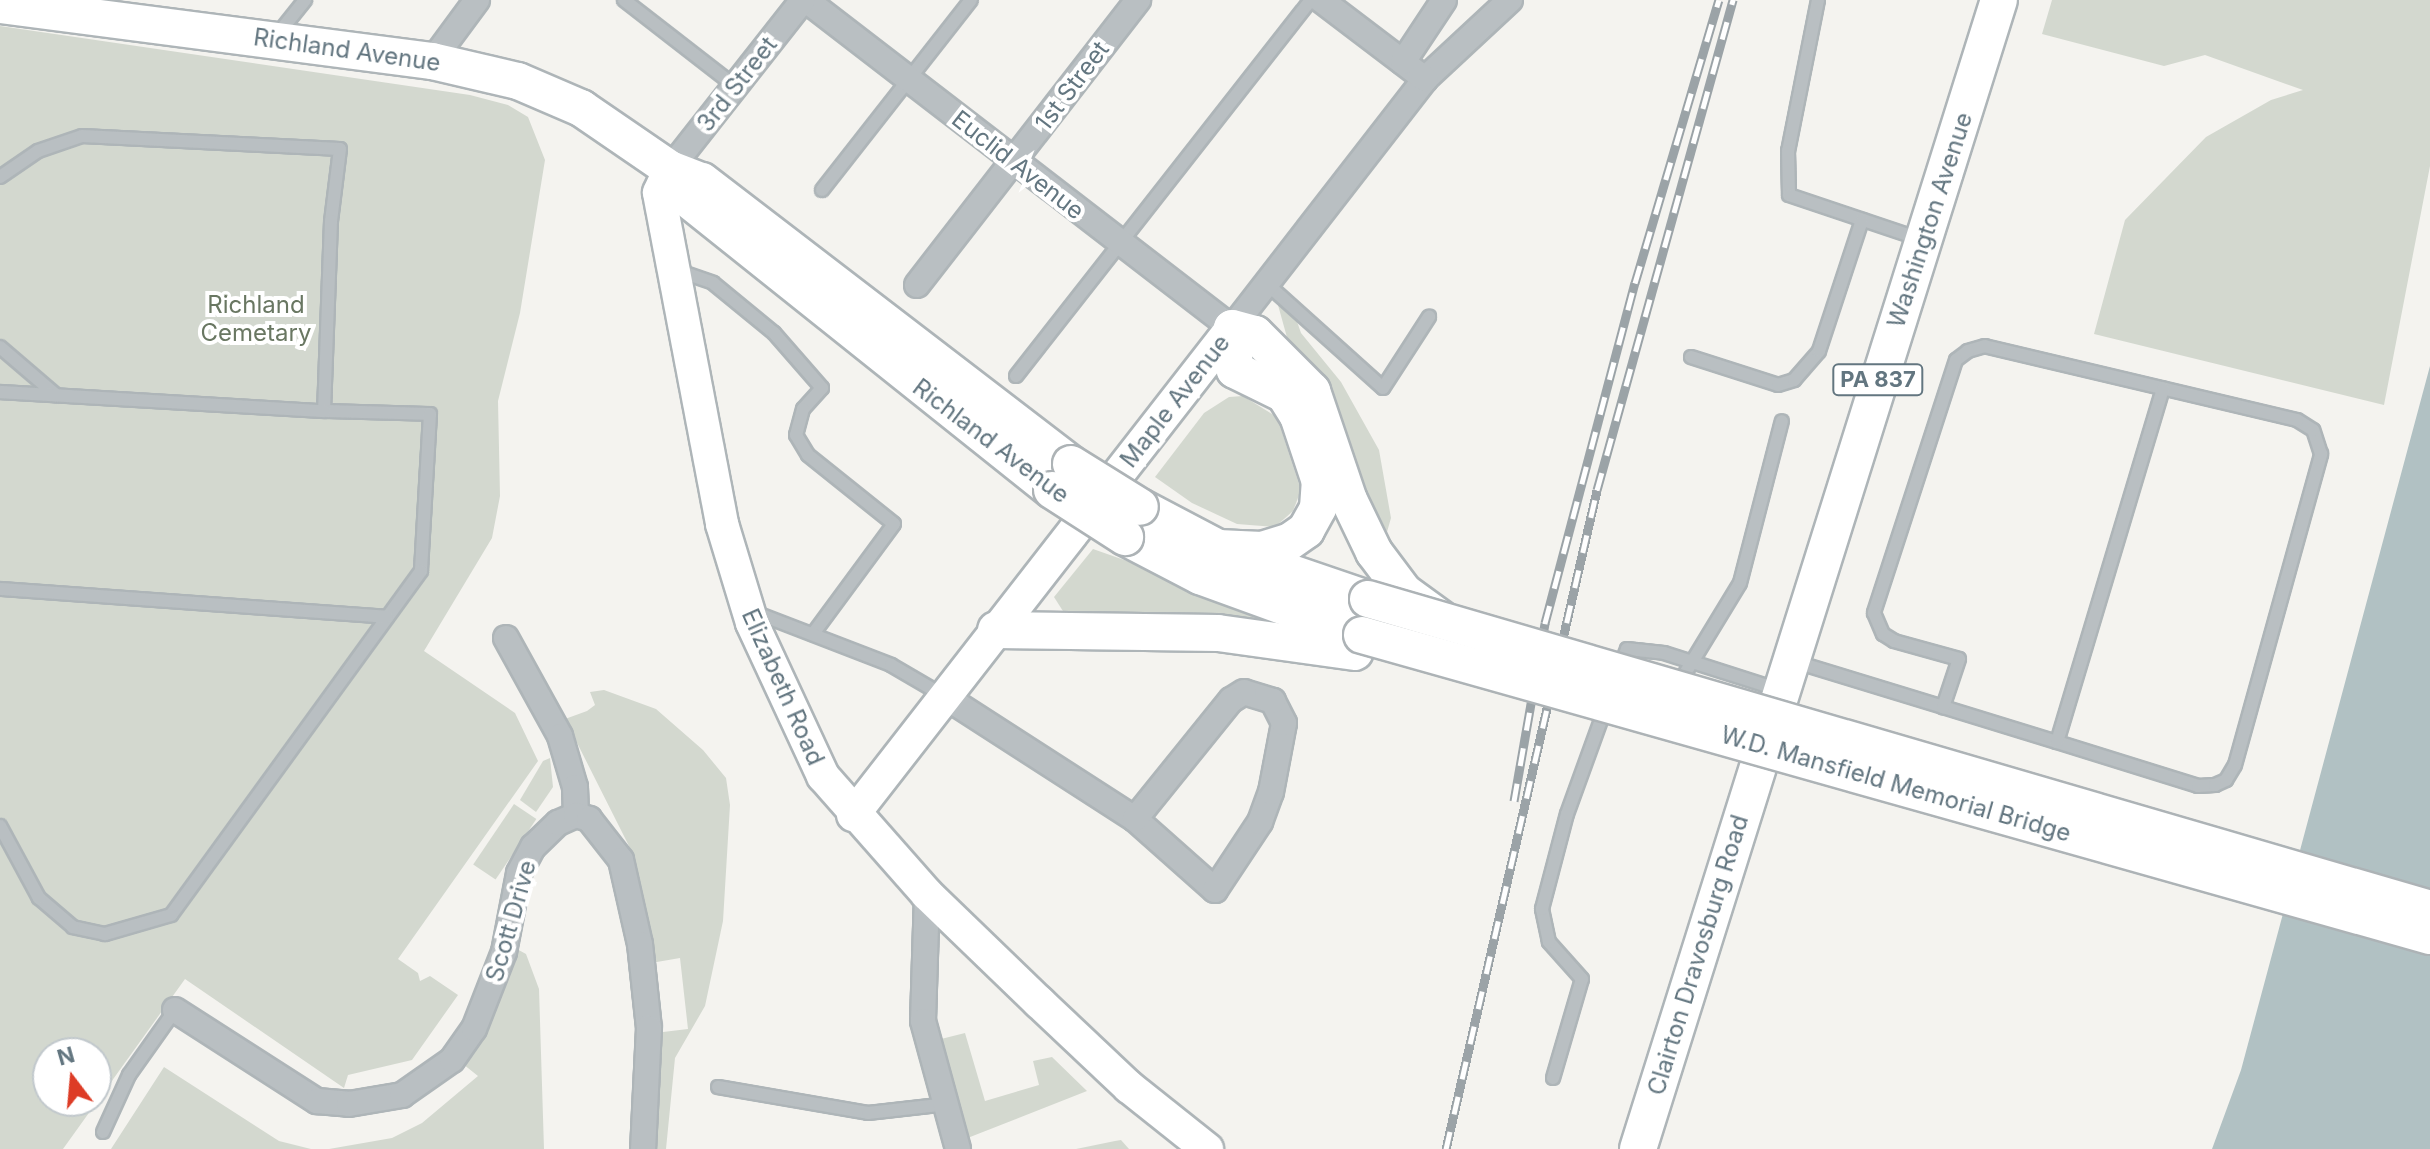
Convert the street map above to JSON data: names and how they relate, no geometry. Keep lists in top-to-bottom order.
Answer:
{
  "streets": {
    "main road": [
      "Richland Avenue",
      "Washington Avenue",
      "PA 837",
      "Maple Avenue",
      "Elizabeth Road",
      "W.D. Mansfield Memorial Bridge",
      "Clairton Dravosburg Road"
    ],
    "street": [
      "3rd Street",
      "1st Street",
      "Euclid Avenue",
      "Scott Drive"
    ]
  },
  "crossings": [
    ["Richland Avenue", "3rd Street"],
    ["Richland Avenue", "Elizabeth Road"],
    ["Richland Avenue", "W.D. Mansfield Memorial Bridge"],
    ["3rd Street", "Euclid Avenue"],
    ["3rd Street", "Elizabeth Road"],
    ["1st Street", "Euclid Avenue"],
    ["Euclid Avenue", "Maple Avenue"],
    ["Washington Avenue", "W.D. Mansfield Memorial Bridge"],
    ["Washington Avenue", "Clairton Dravosburg Road"],
    ["Maple Avenue", "Elizabeth Road"],
    ["W.D. Mansfield Memorial Bridge", "Clairton Dravosburg Road"]
  ],
  "parks": ["Richland Cemetary"],
  "north": "top"
}
